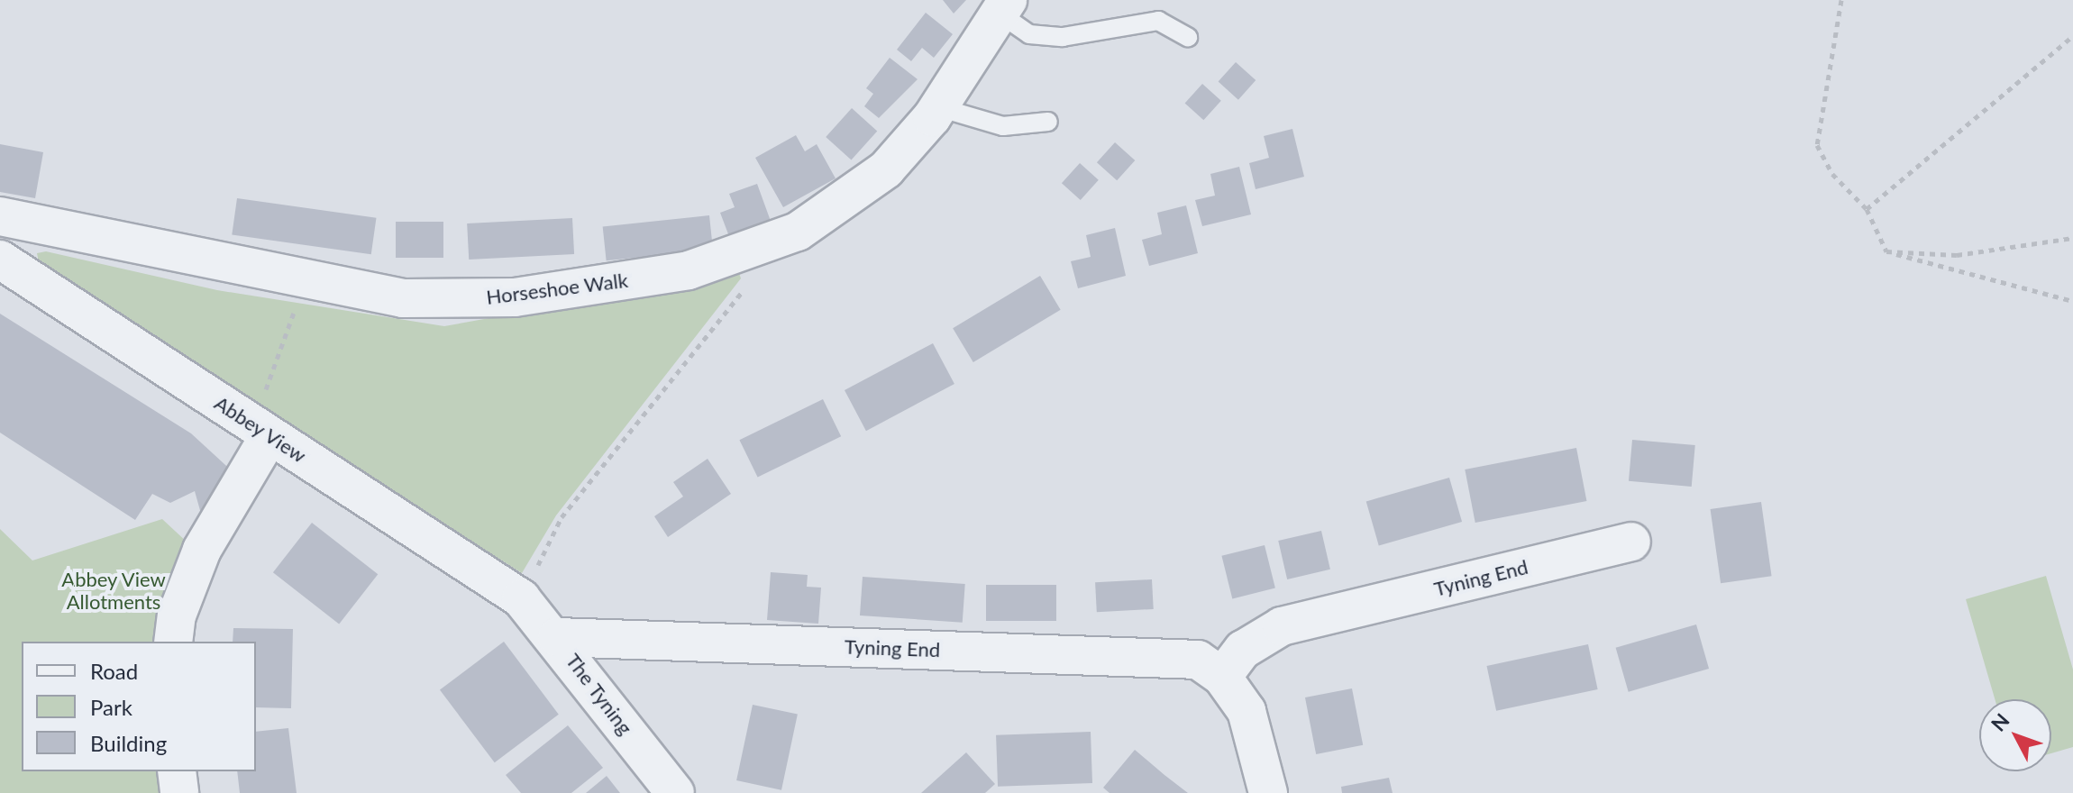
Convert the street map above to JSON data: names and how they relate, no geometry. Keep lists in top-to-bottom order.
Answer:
{
  "streets": {
    "street": [
      "Horseshoe Walk",
      "Abbey View",
      "Tyning End",
      "The Tyning"
    ]
  },
  "crossings": [
    ["Abbey View", "The Tyning"],
    ["Tyning End", "The Tyning"]
  ],
  "parks": ["Abbey View Allotments"],
  "legend": ["Road", "Park", "Building"],
  "north": "top left"
}
